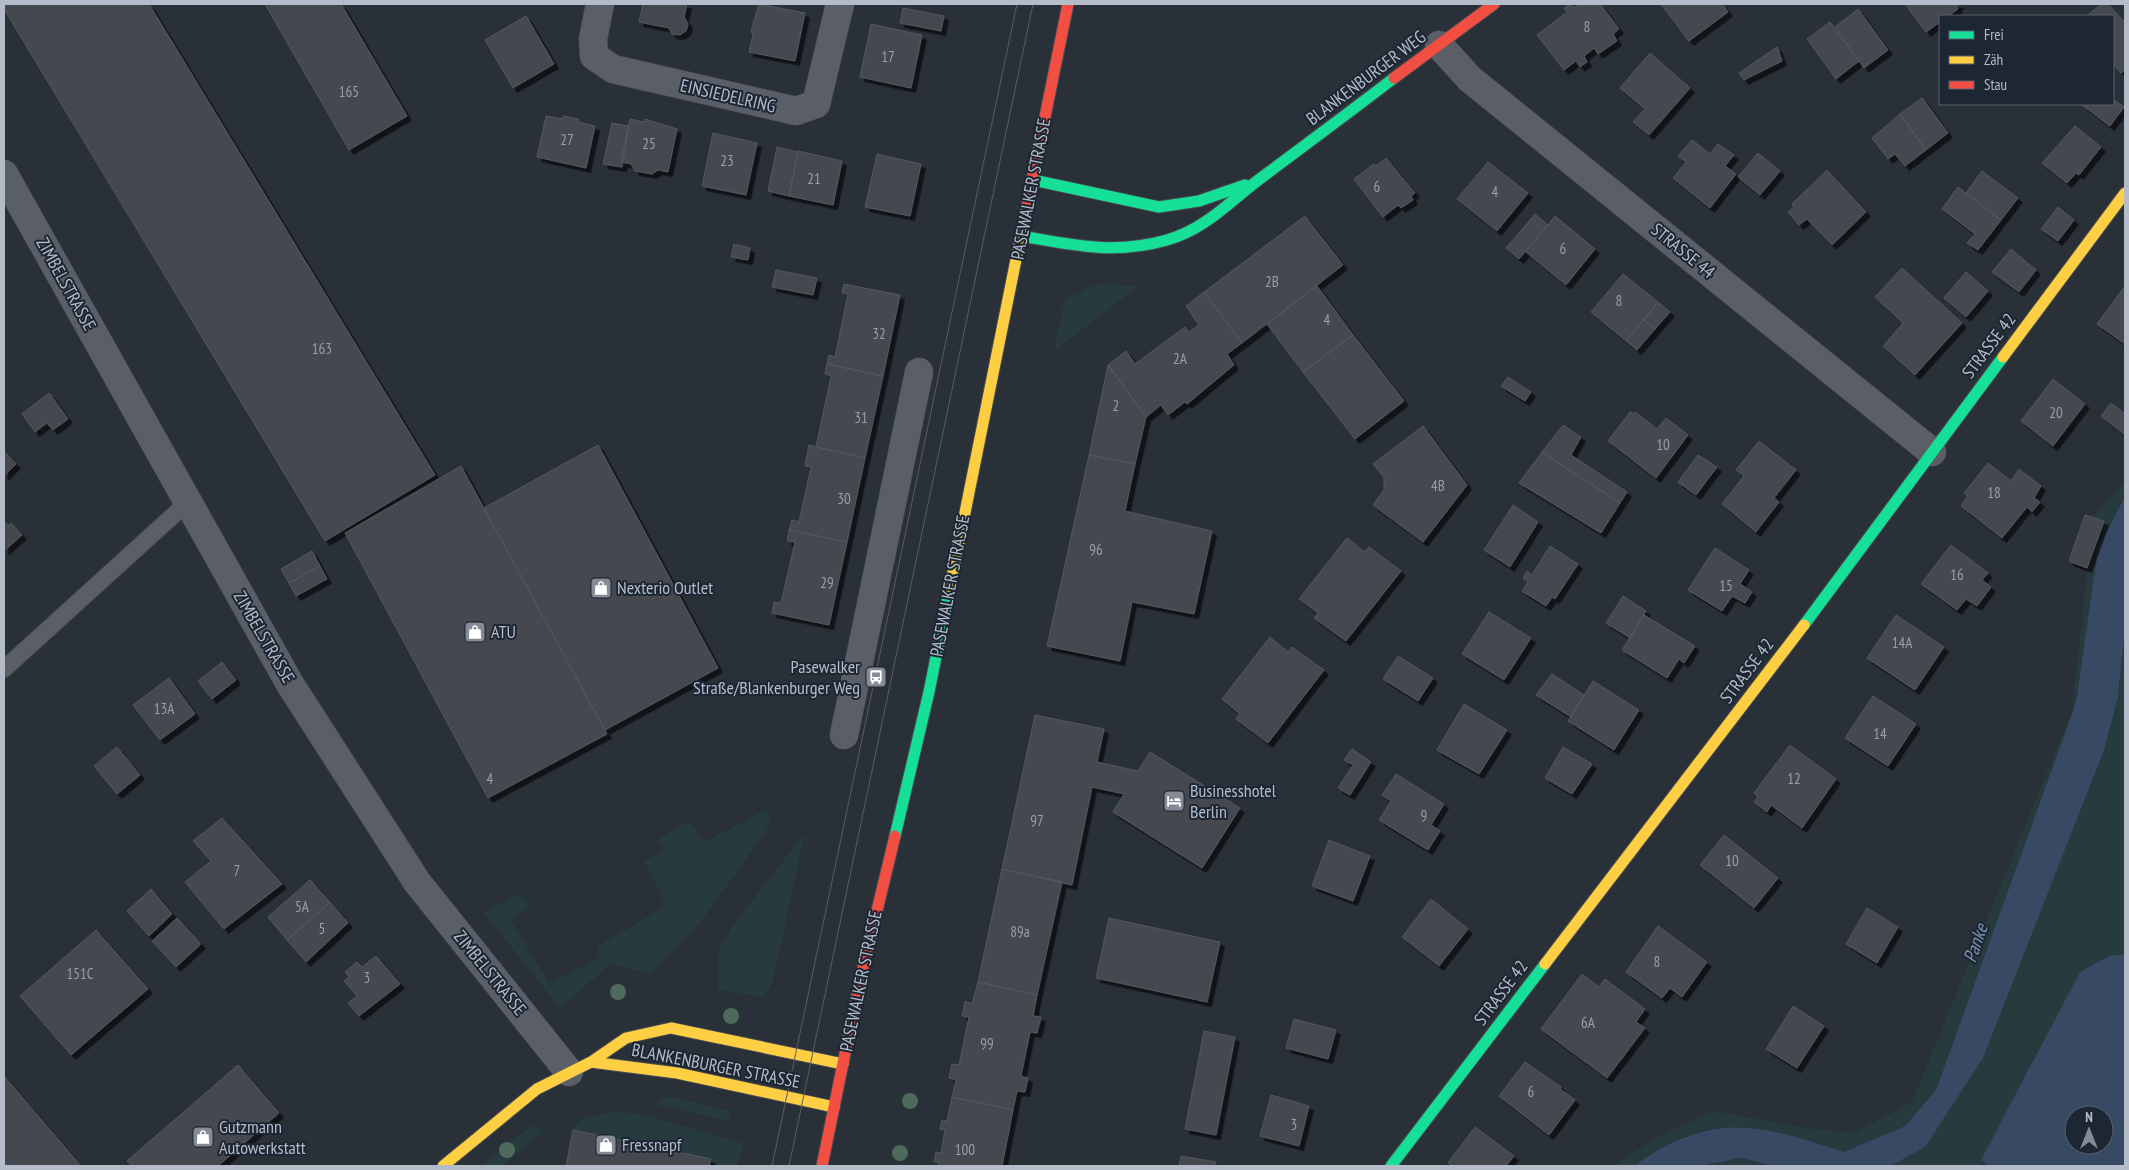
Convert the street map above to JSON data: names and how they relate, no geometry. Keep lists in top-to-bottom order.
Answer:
{
  "streets": {
    "main road": [
      "BLANKENBURGER WEG",
      "PASEWALKER STRASSE",
      "STRASSE 42",
      "BLANKENBURGER STRASSE"
    ],
    "street": ["EINSIEDELRING", "STRASSE 44", "ZIMBELSTRASSE"]
  },
  "crossings": [
    ["BLANKENBURGER WEG", "PASEWALKER STRASSE"],
    ["BLANKENBURGER WEG", "STRASSE 44"],
    ["PASEWALKER STRASSE", "BLANKENBURGER STRASSE"],
    ["STRASSE 44", "STRASSE 42"],
    ["ZIMBELSTRASSE", "BLANKENBURGER STRASSE"]
  ],
  "water": ["Panke"],
  "places": {
    "shop": [
      "Nexterio Outlet",
      "ATU",
      "Gutzmann Autowerkstatt",
      "Fressnapf"
    ],
    "bus stop": ["Pasewalker Straße/Blankenburger Weg"],
    "hotel": ["Businesshotel Berlin"]
  },
  "house_numbers": [
    "8",
    "17",
    "165",
    "27",
    "25",
    "23",
    "21",
    "6",
    "4",
    "6",
    "2B",
    "8",
    "4",
    "32",
    "163",
    "2A",
    "2",
    "20",
    "31",
    "10",
    "4B",
    "18",
    "30",
    "96",
    "16",
    "29",
    "15",
    "14A",
    "13A",
    "14",
    "4",
    "12",
    "9",
    "97",
    "10",
    "7",
    "5A",
    "5",
    "89a",
    "8",
    "151C",
    "3",
    "6A",
    "99",
    "6",
    "3",
    "100"
  ],
  "legend": ["Frei", "Zäh", "Stau"],
  "north": "top"
}
